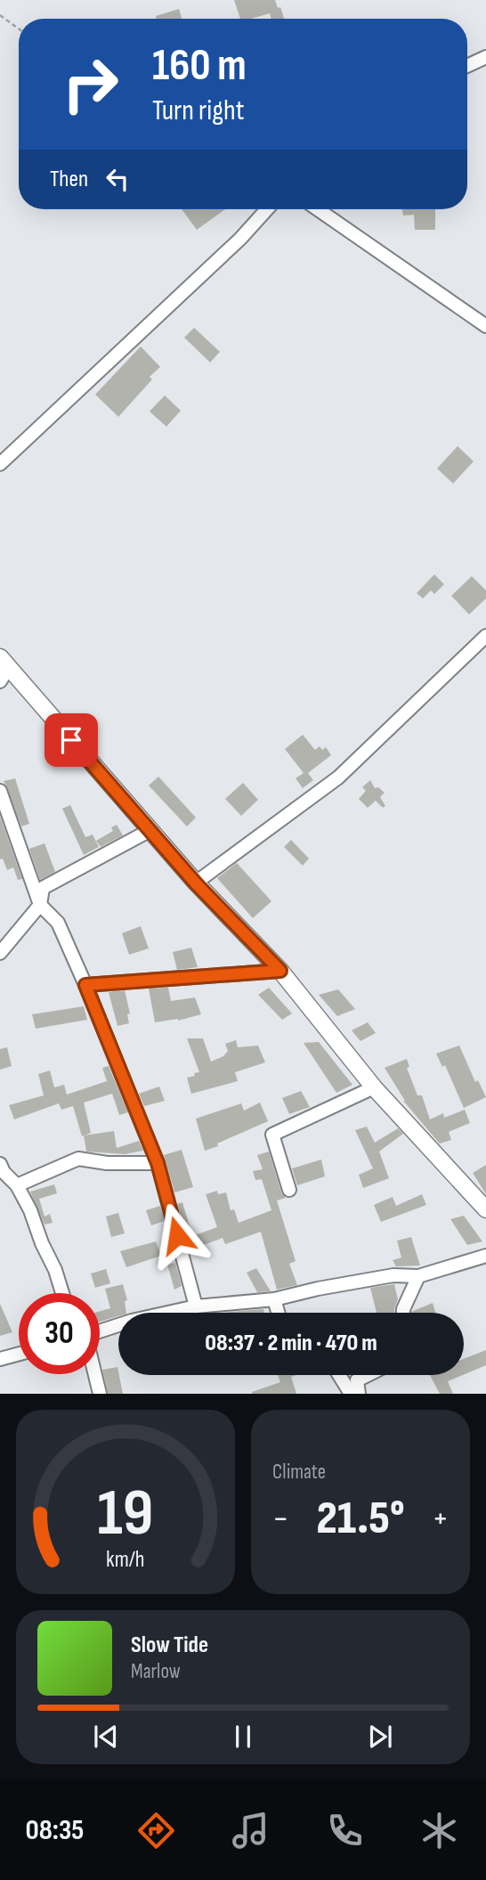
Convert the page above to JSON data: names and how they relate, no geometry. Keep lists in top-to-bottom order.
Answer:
{
  "page": {
    "turn": ["160 m", "Turn right"],
    "then": "Then",
    "limit": "30",
    "trip": "08:37 · 2 min · 470 m",
    "tile": "Climate",
    "heat": ["−", "21.5°", "+"],
    "song": ["Slow Tide", "Marlow"],
    "tabs": "08:35",
    "gauge": ["19", "km/h"]
  }
}
